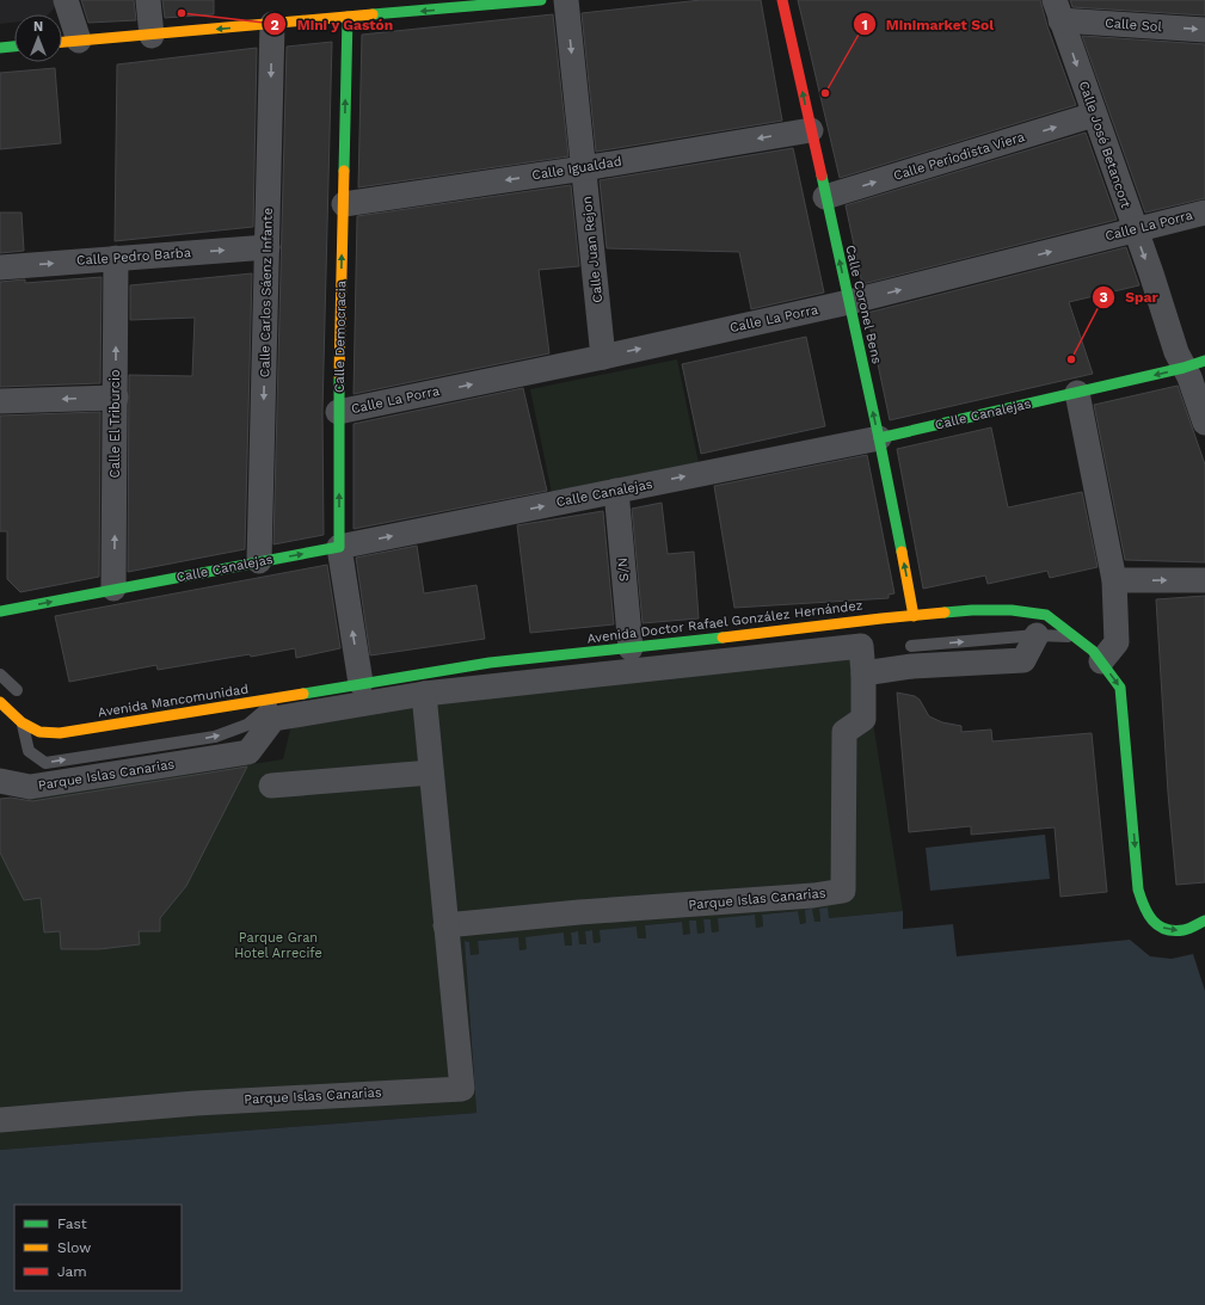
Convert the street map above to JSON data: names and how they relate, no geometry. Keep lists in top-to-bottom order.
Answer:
{
  "streets": {
    "main road": [
      "Calle Coronel Bens",
      "Calle Democracia",
      "Calle Canalejas",
      "Avenida Doctor Rafael González Hernández",
      "Avenida Mancomunidad"
    ],
    "street": [
      "Calle Sol",
      "Calle José Betancort",
      "Calle Periodista Viera",
      "Calle Igualdad",
      "Calle La Porra",
      "Calle Juan Rejon",
      "Calle Pedro Barba",
      "Calle Carlos Sáenz Infante",
      "Calle El Triburcio",
      "S/N",
      "Parque Islas Canarias"
    ]
  },
  "crossings": [
    ["Calle Sol", "Calle José Betancort"],
    ["Calle José Betancort", "Calle Periodista Viera"],
    ["Calle José Betancort", "Calle La Porra"],
    ["Calle José Betancort", "Calle Canalejas"],
    ["Calle Periodista Viera", "Calle Coronel Bens"],
    ["Calle Igualdad", "Calle Juan Rejon"],
    ["Calle Igualdad", "Calle Coronel Bens"],
    ["Calle Igualdad", "Calle Democracia"],
    ["Calle La Porra", "Calle Juan Rejon"],
    ["Calle La Porra", "Calle Coronel Bens"],
    ["Calle La Porra", "Calle Democracia"],
    ["Calle Pedro Barba", "Calle Carlos Sáenz Infante"],
    ["Calle Pedro Barba", "Calle El Triburcio"],
    ["Calle Carlos Sáenz Infante", "Calle Canalejas"],
    ["Calle Coronel Bens", "Calle Canalejas"],
    ["Calle Coronel Bens", "Avenida Doctor Rafael González Hernández"],
    ["Calle Democracia", "Calle Canalejas"],
    ["Calle Democracia", "Avenida Doctor Rafael González Hernández"],
    ["Calle Democracia", "Avenida Mancomunidad"],
    ["Calle Canalejas", "Calle El Triburcio"],
    ["Calle Canalejas", "S/N"],
    ["S/N", "Avenida Doctor Rafael González Hernández"],
    ["Avenida Doctor Rafael González Hernández", "Avenida Mancomunidad"]
  ],
  "one_way": [
    "Calle Sol",
    "Calle Periodista Viera",
    "Calle Igualdad",
    "Calle La Porra",
    "Calle Juan Rejon",
    "Calle Carlos Sáenz Infante",
    "Calle Coronel Bens",
    "Calle Democracia",
    "Calle El Triburcio"
  ],
  "parks": ["Parque Gran Hotel Arrecife"],
  "places": ["Mini y Gastón", "Minimarket Sol", "Spar"],
  "legend": ["Fast", "Slow", "Jam"],
  "north": "top"
}
